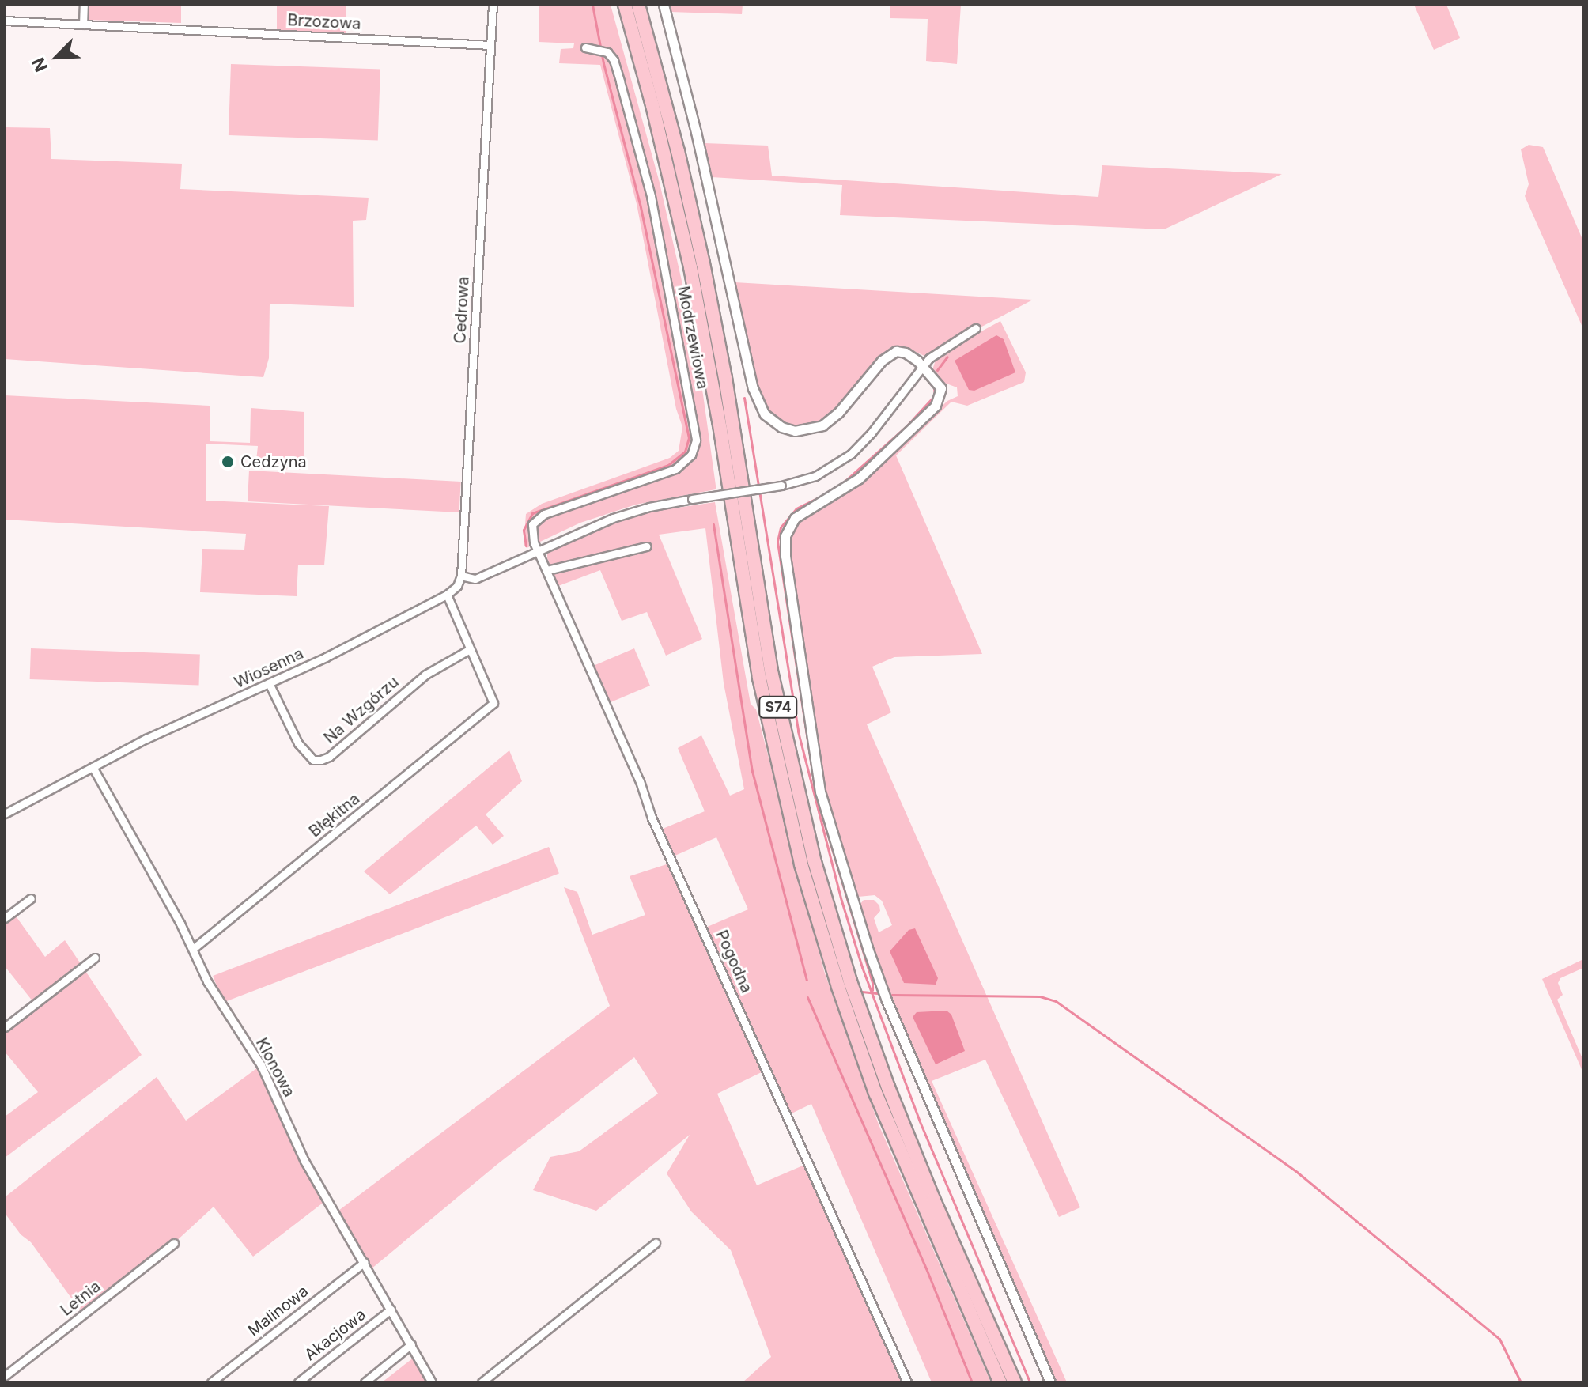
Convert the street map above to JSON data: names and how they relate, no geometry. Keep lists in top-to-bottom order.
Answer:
{
  "streets": {
    "highway": ["S74"],
    "street": [
      "Brzozowa",
      "Cedrowa",
      "Modrzewiowa",
      "Wiosenna",
      "Na Wzgórzu",
      "Błękitna",
      "Pogodna",
      "Klonowa",
      "Letnia",
      "Malinowa",
      "Akacjowa"
    ]
  },
  "crossings": [
    ["Brzozowa", "Cedrowa"],
    ["Cedrowa", "Wiosenna"],
    ["Modrzewiowa", "Pogodna"],
    ["Wiosenna", "Na Wzgórzu"],
    ["Wiosenna", "Klonowa"],
    ["Na Wzgórzu", "Błękitna"],
    ["Błękitna", "Klonowa"],
    ["Klonowa", "Malinowa"],
    ["Klonowa", "Akacjowa"]
  ],
  "places": ["Cedzyna"],
  "north": "bottom left"
}
